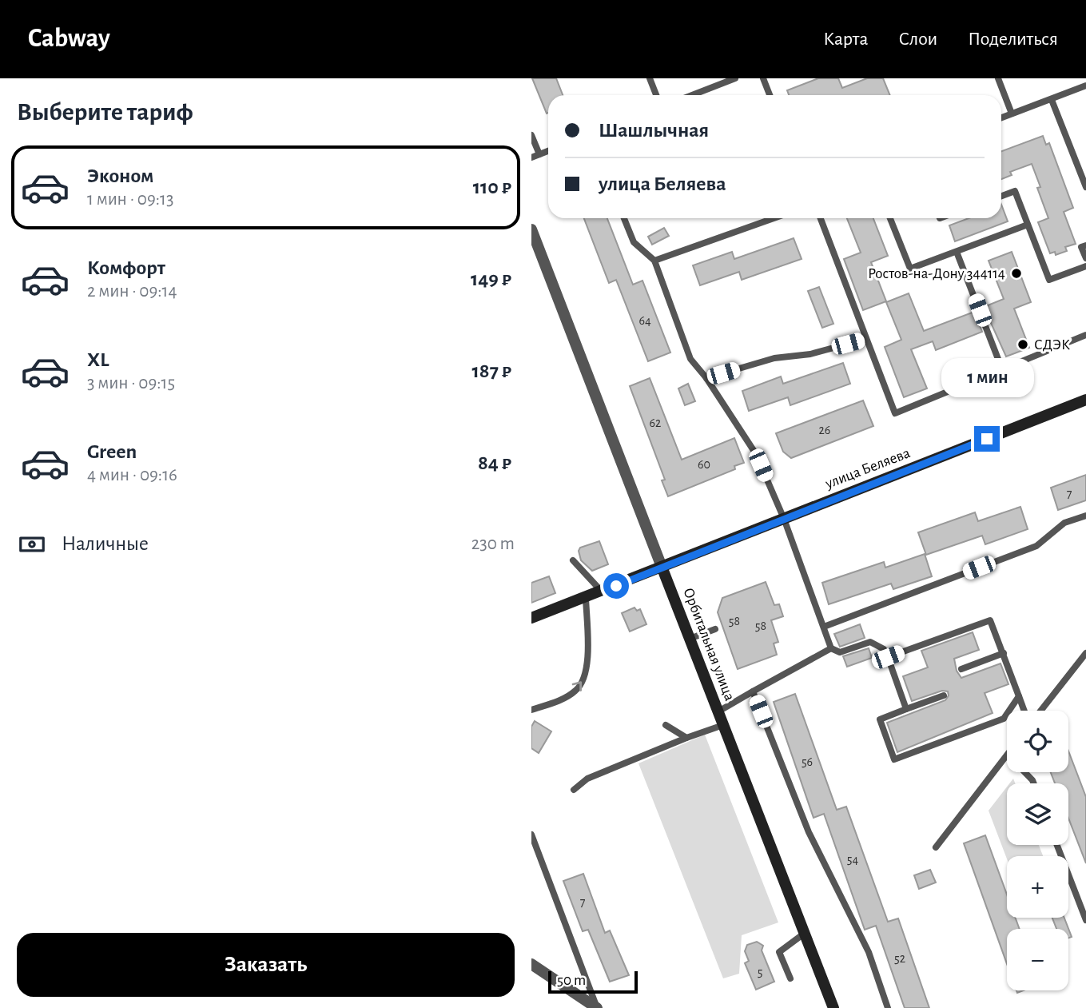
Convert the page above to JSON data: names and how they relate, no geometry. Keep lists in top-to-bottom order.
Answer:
{
  "streets": {
    "main road": ["улица Беляева", "Орбитальная улица"]
  },
  "crossings": [
    ["улица Беляева", "Орбитальная улица"]
  ],
  "places": ["Ростов-на-Дону 344114", "СДЭК"],
  "house_numbers": [
    "64",
    "62",
    "26",
    "60",
    "7",
    "58",
    "58",
    "56",
    "54",
    "7",
    "52",
    "5"
  ],
  "scale_bar": "50 m",
  "page": {
    "header": "Cabway",
    "nav": ["Карта", "Слои", "Поделиться"],
    "heading": "Выберите тариф",
    "banner": ["Шашлычная", "улица Беляева"],
    "list": [
      {
        "name": "Эконом",
        "note": "1 мин · 09:13",
        "value": "110 ₽"
      },
      {
        "name": "Комфорт",
        "note": "2 мин · 09:14",
        "value": "149 ₽"
      },
      {
        "name": "XL",
        "note": "3 мин · 09:15",
        "value": "187 ₽"
      },
      {
        "name": "Green",
        "note": "4 мин · 09:16",
        "value": "84 ₽"
      }
    ],
    "bubble": "1 мин",
    "pay": ["Наличные", "230 m"],
    "map_buttons": ["+", "−"],
    "buttons": "Заказать",
    "scale": "50 m"
  }
}
